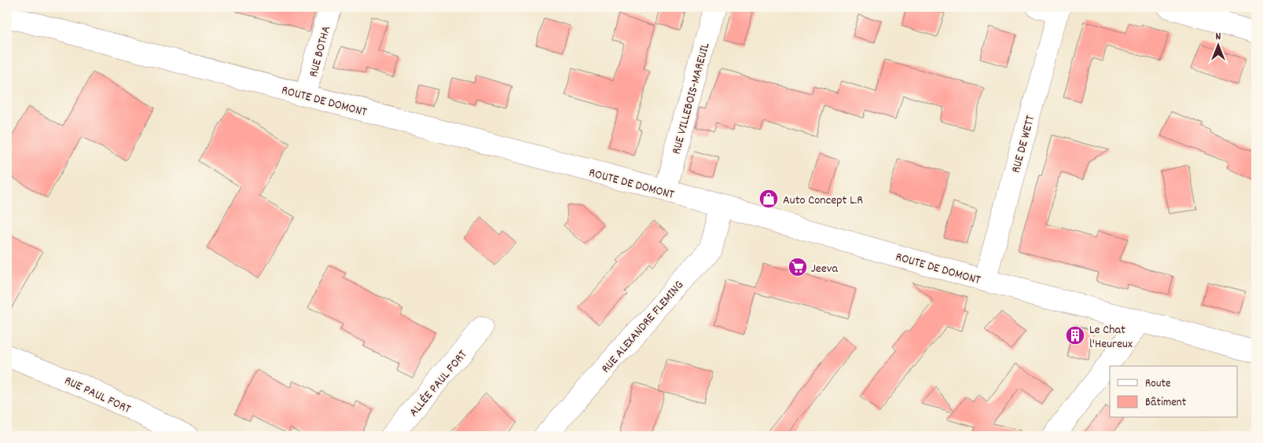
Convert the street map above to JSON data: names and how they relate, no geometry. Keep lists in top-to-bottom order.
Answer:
{
  "streets": {
    "street": [
      "RUE BOTHA",
      "RUE VILLEBOIS-MAREUIL",
      "ROUTE DE DOMONT",
      "RUE DE WETT",
      "RUE ALEXANDRE FLEMING",
      "ALLÉE PAUL FORT",
      "RUE PAUL FORT"
    ]
  },
  "crossings": [
    ["RUE BOTHA", "ROUTE DE DOMONT"],
    ["RUE VILLEBOIS-MAREUIL", "ROUTE DE DOMONT"],
    ["ROUTE DE DOMONT", "RUE DE WETT"],
    ["ROUTE DE DOMONT", "RUE ALEXANDRE FLEMING"]
  ],
  "places": {
    "shop": ["Auto Concept L.R"],
    "supermarket": ["Jeeva"],
    "building": ["Le Chat l'Heureux"]
  },
  "legend": ["Route", "Bâtiment"],
  "north": "top"
}
